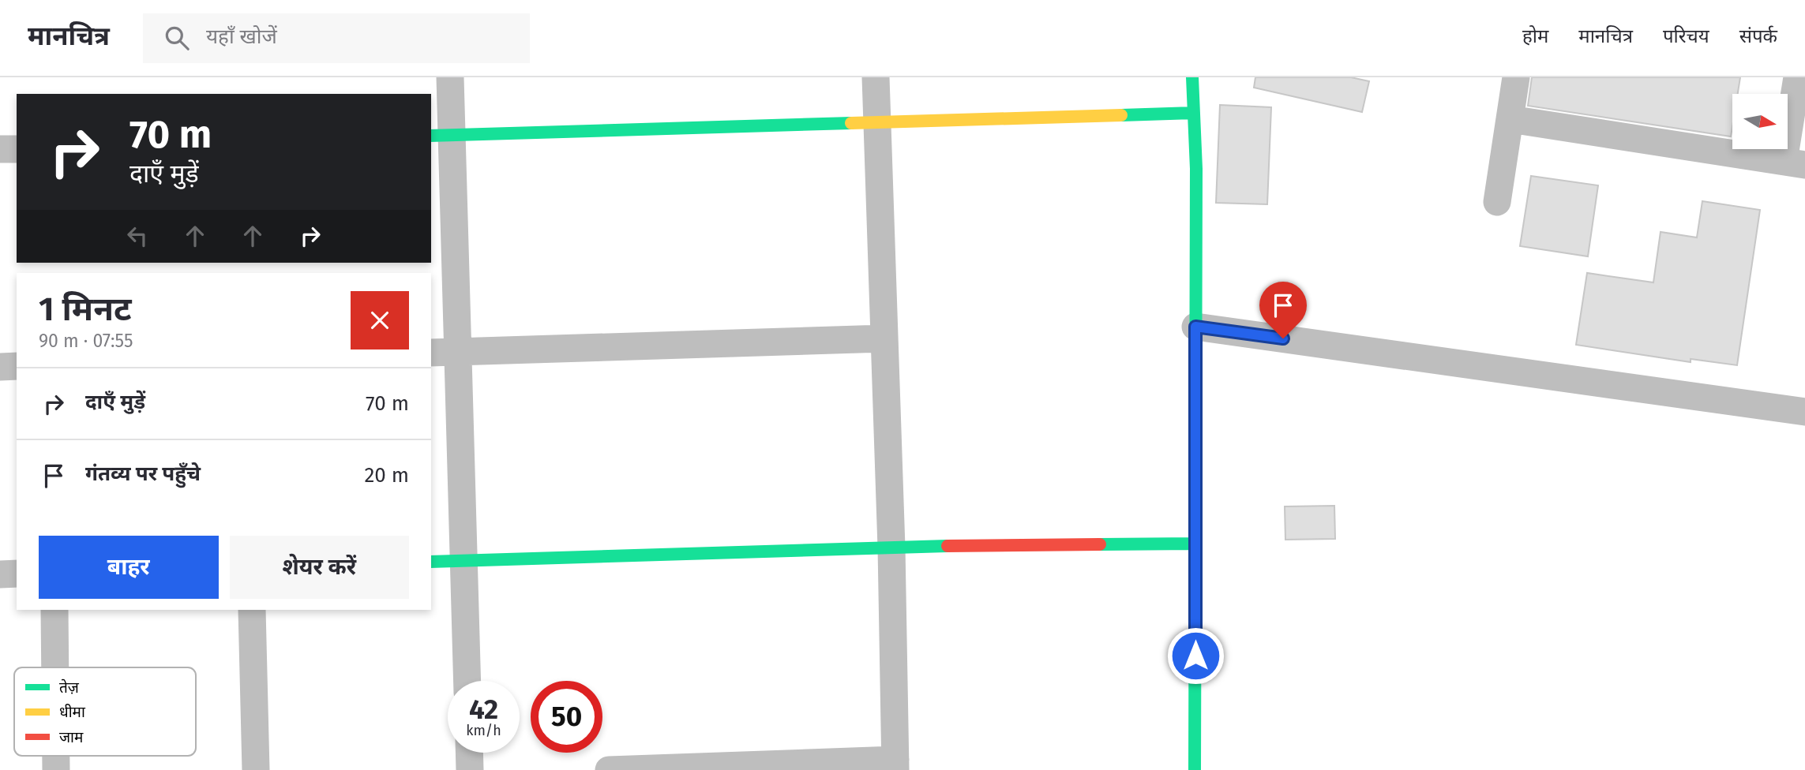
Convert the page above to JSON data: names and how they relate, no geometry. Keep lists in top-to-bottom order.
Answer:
{
  "legend": ["तेज़", "धीमा", "जाम"],
  "north": "right",
  "page": {
    "header": "मानचित्र",
    "search": "यहाँ खोजें",
    "nav": [
      "होम",
      "मानचित्र",
      "परिचय",
      "संपर्क"
    ],
    "turn": ["70 m", "दाएँ मुड़ें"],
    "heading": ["1 मिनट", "90 m · 07:55"],
    "list": [
      {
        "name": "दाएँ मुड़ें",
        "value": "70 m"
      },
      {
        "name": "गंतव्य पर पहुँचे",
        "value": "20 m"
      }
    ],
    "buttons": ["बाहर", "शेयर करें"],
    "speed": "42 km/h",
    "limit": "50"
  }
}
